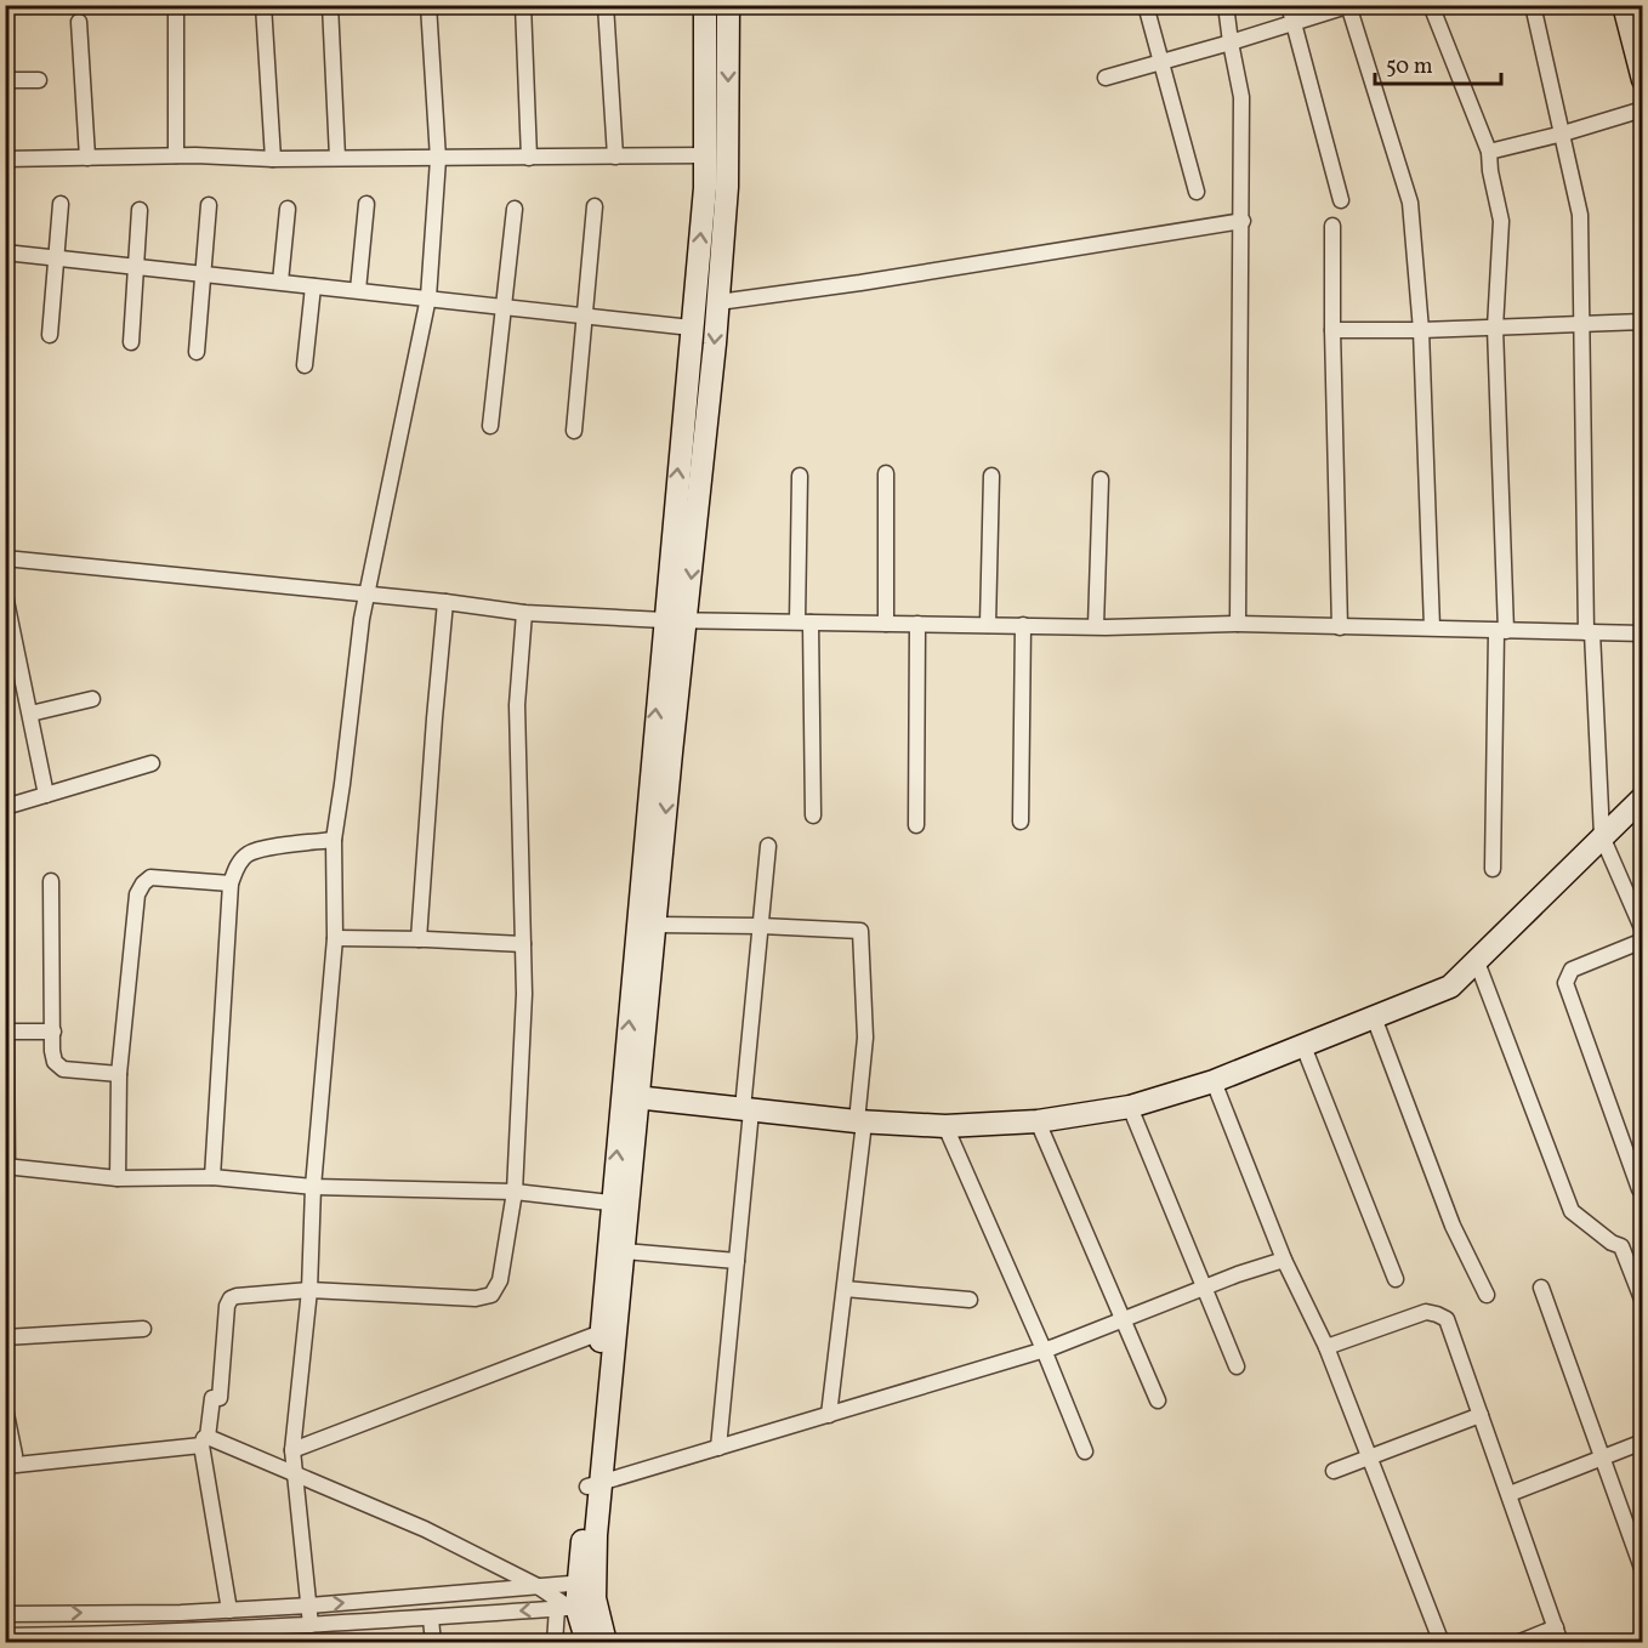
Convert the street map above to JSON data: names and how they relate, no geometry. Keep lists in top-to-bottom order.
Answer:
{
  "scale_bar": "50 m"
}
